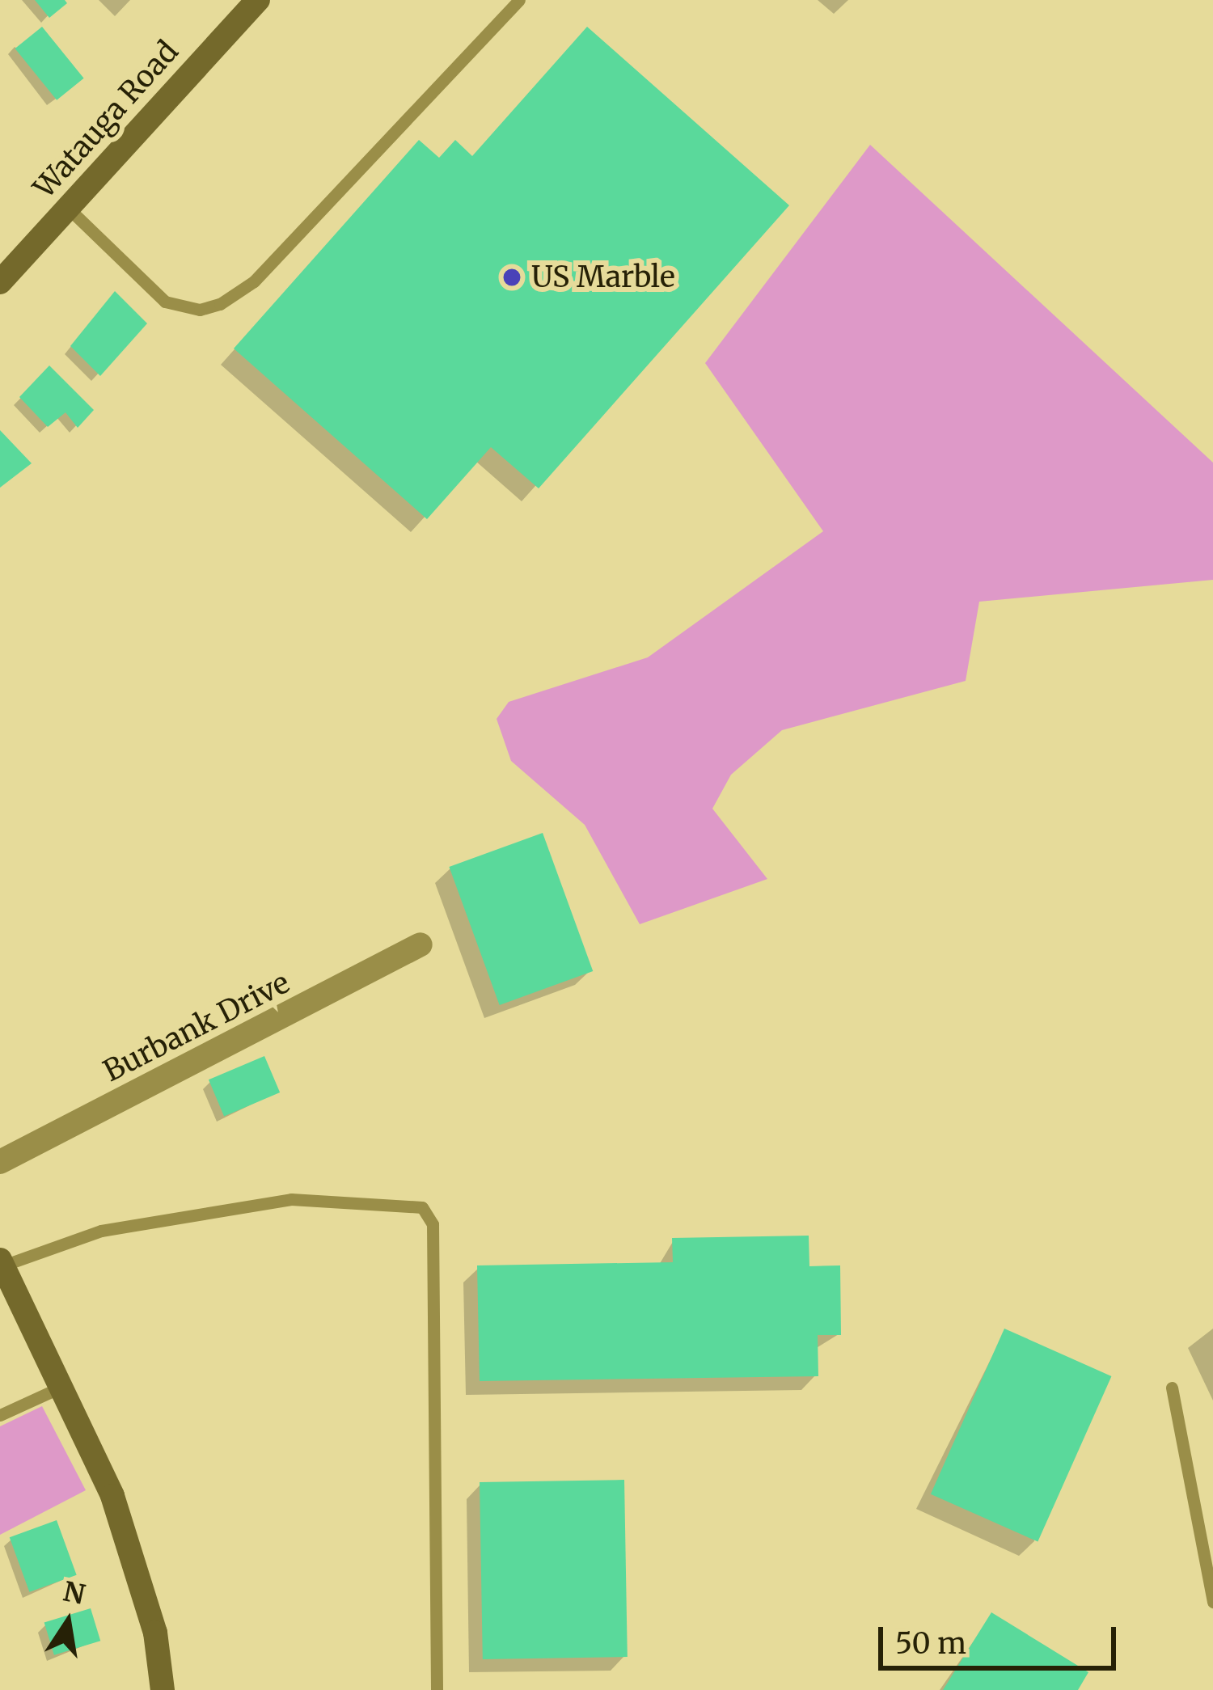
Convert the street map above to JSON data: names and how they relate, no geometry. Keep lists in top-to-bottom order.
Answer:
{
  "streets": {
    "street": ["Watauga Road", "Burbank Drive"]
  },
  "places": ["US Marble"],
  "scale_bar": "50 m",
  "north": "top"
}
